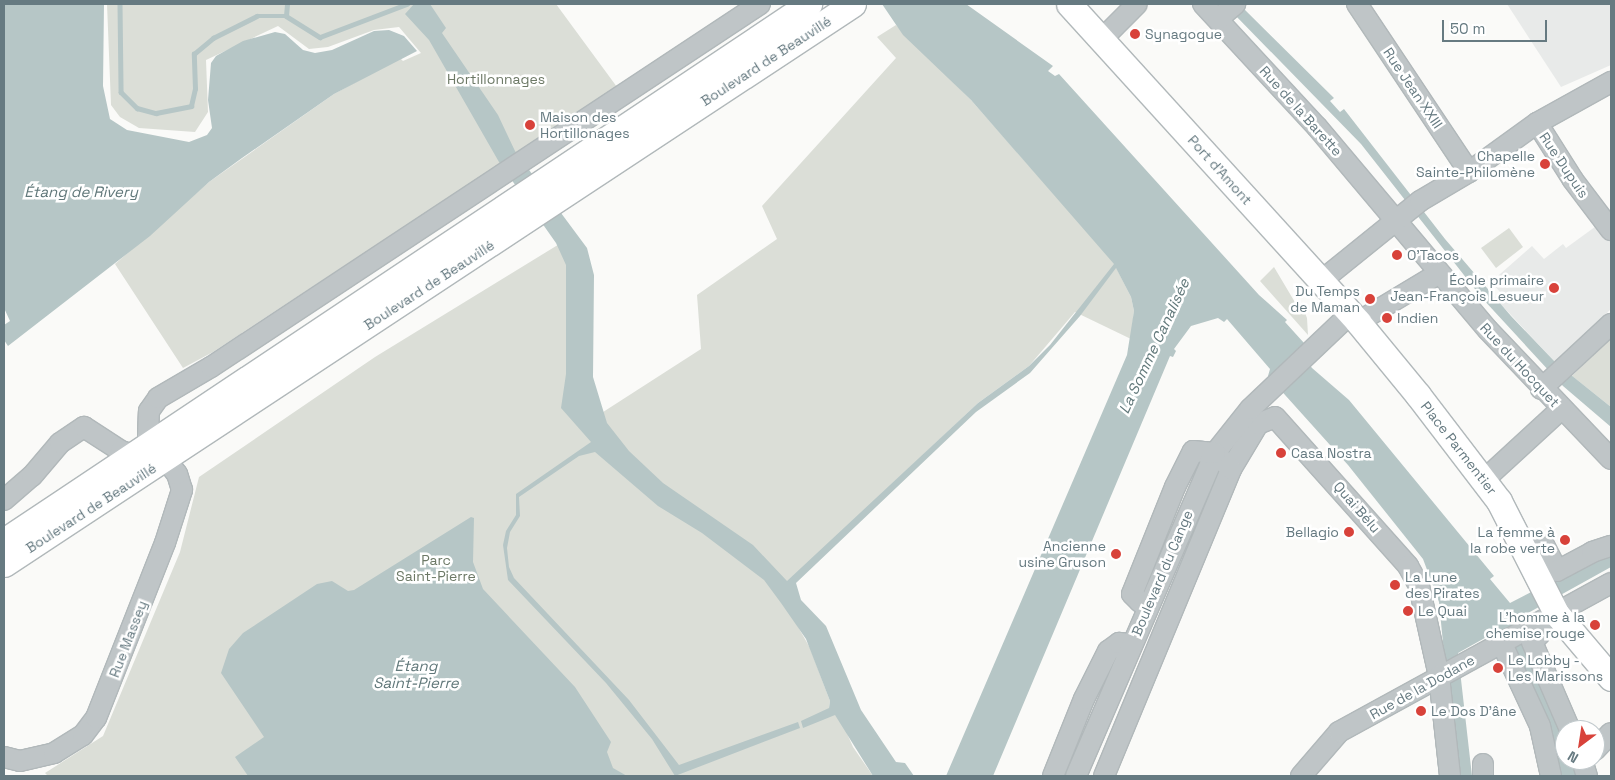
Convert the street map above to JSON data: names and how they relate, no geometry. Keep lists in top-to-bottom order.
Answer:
{
  "streets": {
    "main road": ["Boulevard de Beauvillé", "Port d'Amont", "Place Parmentier"],
    "street": [
      "Rue Jean XXIII",
      "Rue de la Barette",
      "Rue Dupuis",
      "Rue du Hocquet",
      "Quai Bélu",
      "Boulevard du Cange",
      "Rue Massey",
      "Rue de la Dodane"
    ]
  },
  "crossings": [
    ["Boulevard de Beauvillé", "Rue Massey"],
    ["Rue de la Barette", "Rue du Hocquet"],
    ["Port d'Amont", "Place Parmentier"],
    ["Place Parmentier", "Rue de la Dodane"],
    ["Quai Bélu", "Rue de la Dodane"]
  ],
  "water": ["Étang de Rivery", "La Somme Canalisée", "Étang Saint-Pierre"],
  "parks": ["Hortillonnages", "Parc Saint-Pierre"],
  "places": [
    "Synagogue",
    "Maison des Hortillonages",
    "Chapelle Sainte-Philomène",
    "O'Tacos",
    "École primaire Jean-François Lesueur",
    "Du Temps de Maman",
    "Indien",
    "Casa Nostra",
    "Bellagio",
    "La femme à la robe verte",
    "Ancienne usine Gruson",
    "La Lune des Pirates",
    "Le Quai",
    "L'homme à la chemise rouge",
    "Le Lobby - Les Marissons",
    "Le Dos D'âne"
  ],
  "scale_bar": "50 m",
  "north": "bottom left"
}
